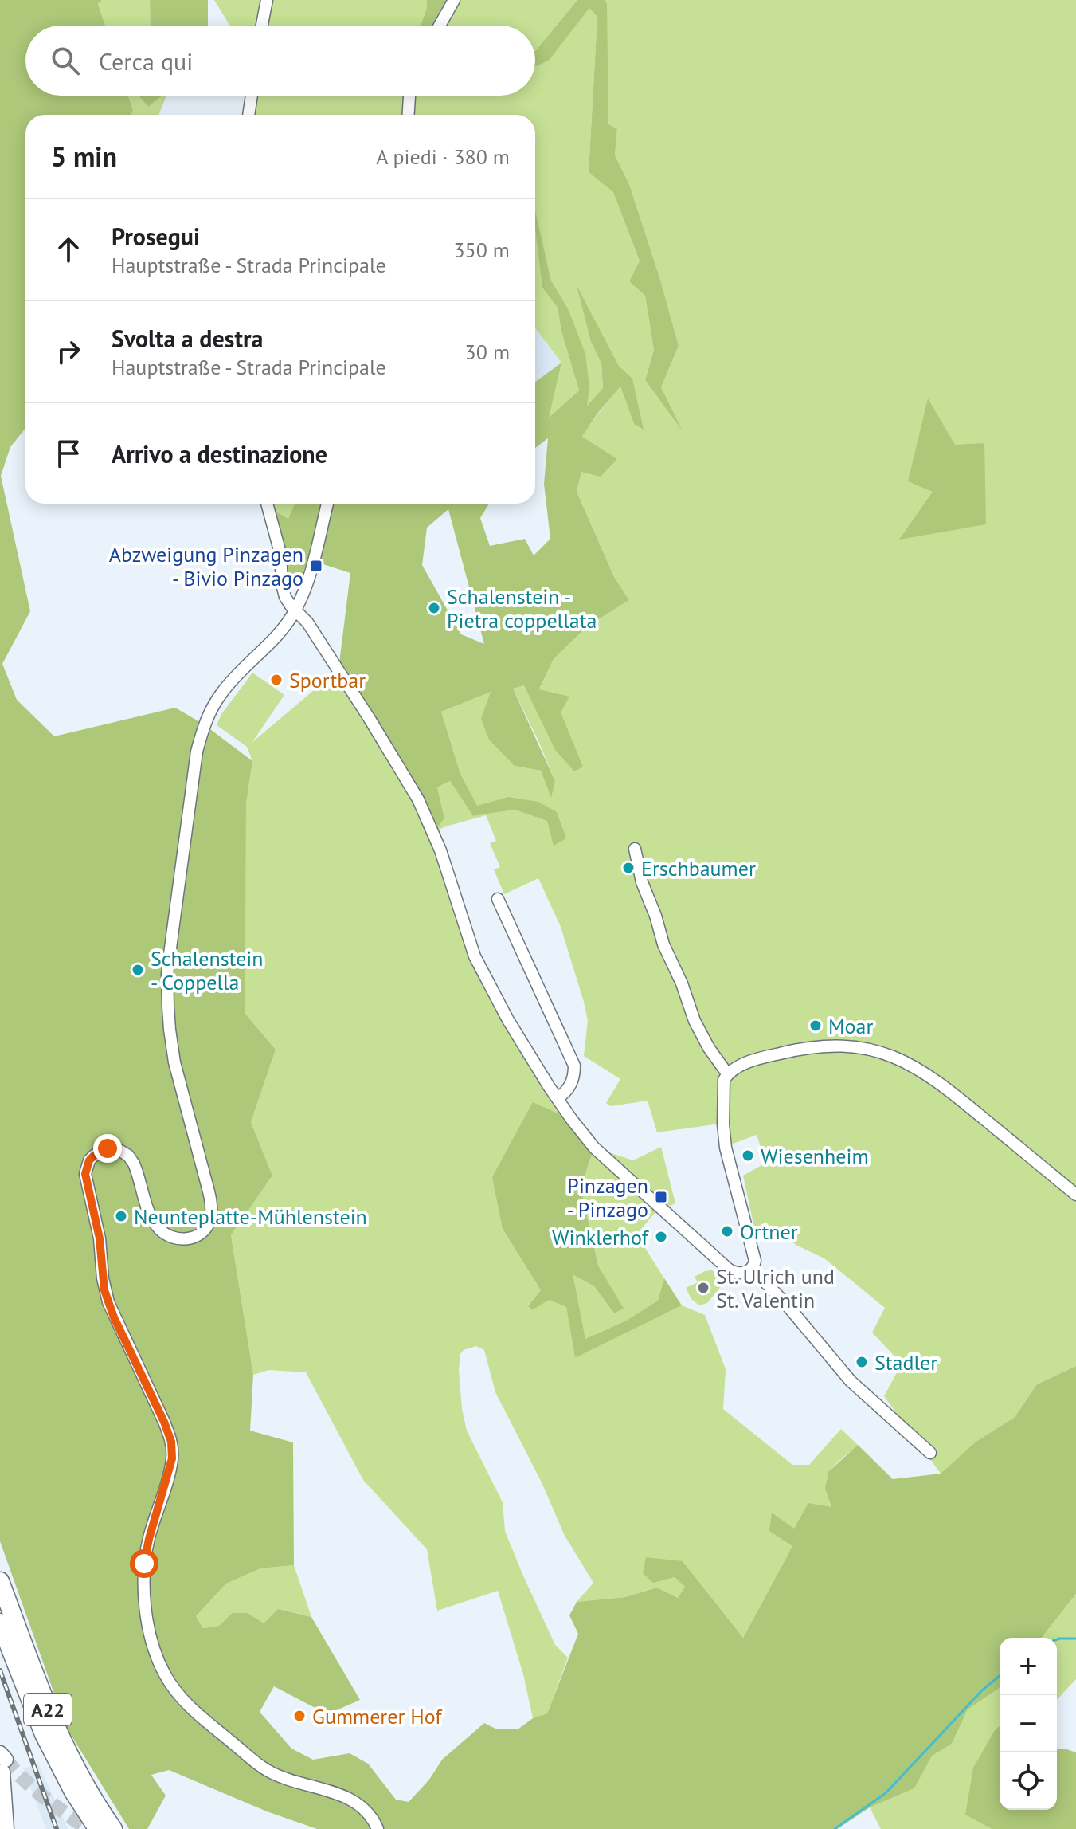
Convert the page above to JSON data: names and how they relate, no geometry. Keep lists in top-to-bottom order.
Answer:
{
  "streets": {
    "highway": ["A22"]
  },
  "places": {
    "transit": ["Abzweigung Pinzagen - Bivio Pinzago", "Pinzagen - Pinzago"],
    "other": [
      "Schalenstein - Pietra coppellata",
      "Sportbar",
      "Erschbaumer",
      "Schalenstein - Coppella",
      "Moar",
      "Wiesenheim",
      "Neunteplatte-Mühlenstein",
      "Ortner",
      "Winklerhof",
      "St. Ulrich und St. Valentin",
      "Stadler",
      "Gummerer Hof"
    ]
  },
  "page": {
    "search": "Cerca qui",
    "heading": ["5 min", "A piedi · 380 m"],
    "list": [
      ["Prosegui", "Hauptstraße - Strada Principale", "350 m"],
      ["Svolta a destra", "Hauptstraße - Strada Principale", "30 m"],
      "Arrivo a destinazione"
    ],
    "map_buttons": ["+", "−"]
  }
}
